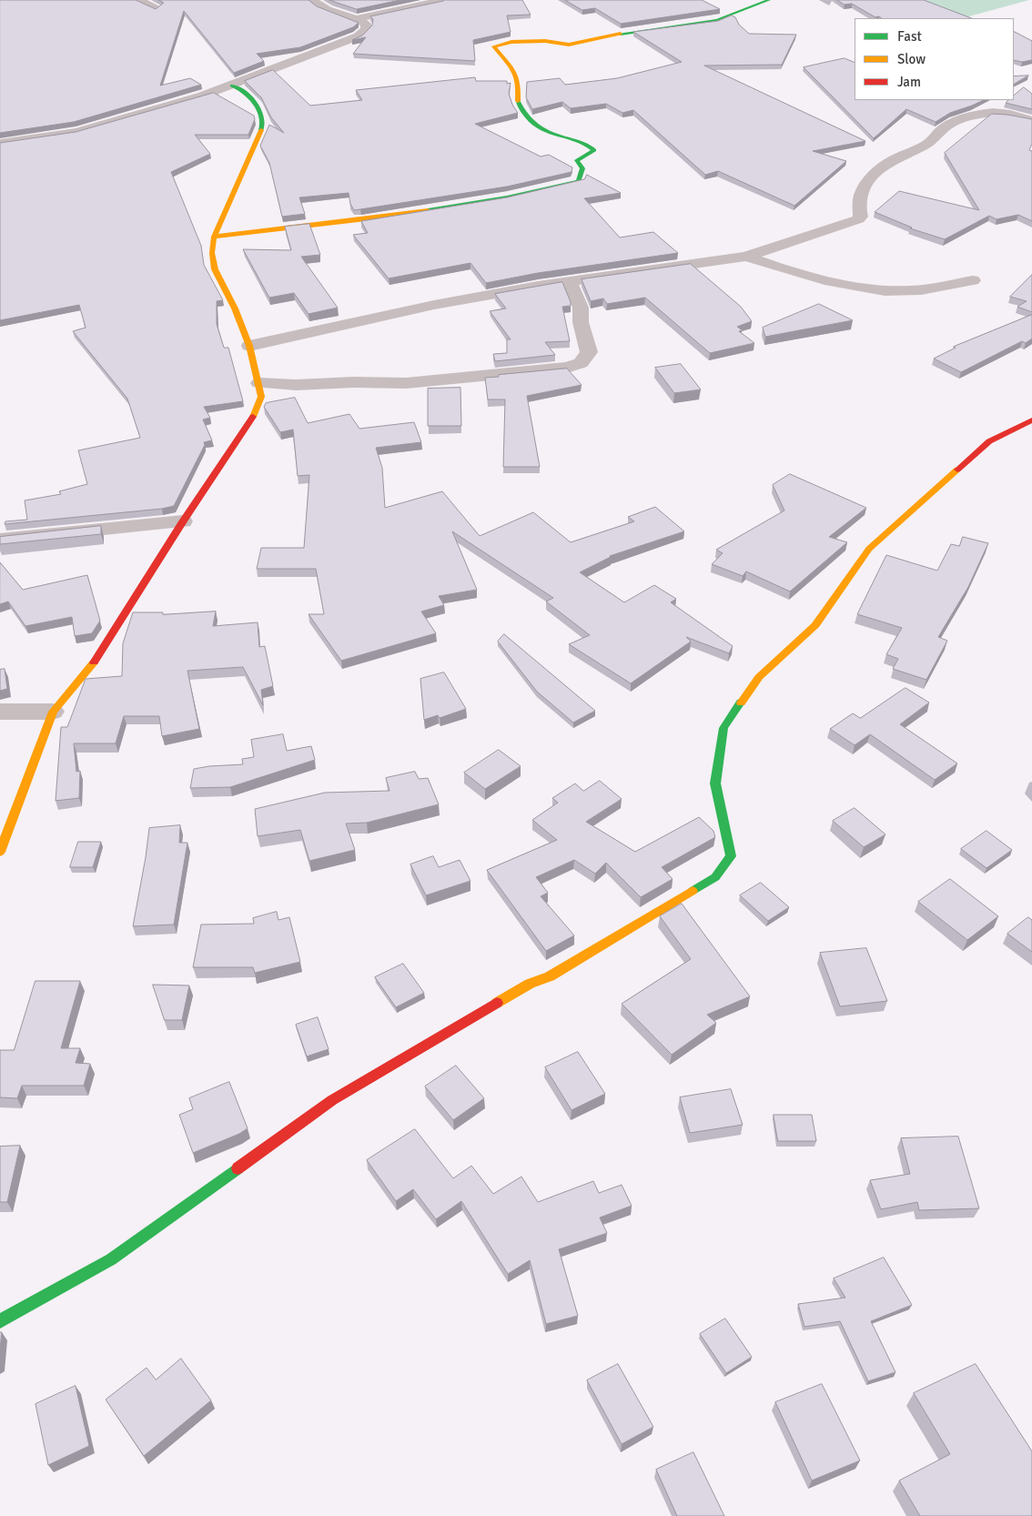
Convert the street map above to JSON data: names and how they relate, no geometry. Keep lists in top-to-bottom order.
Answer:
{
  "legend": ["Fast", "Slow", "Jam"]
}
